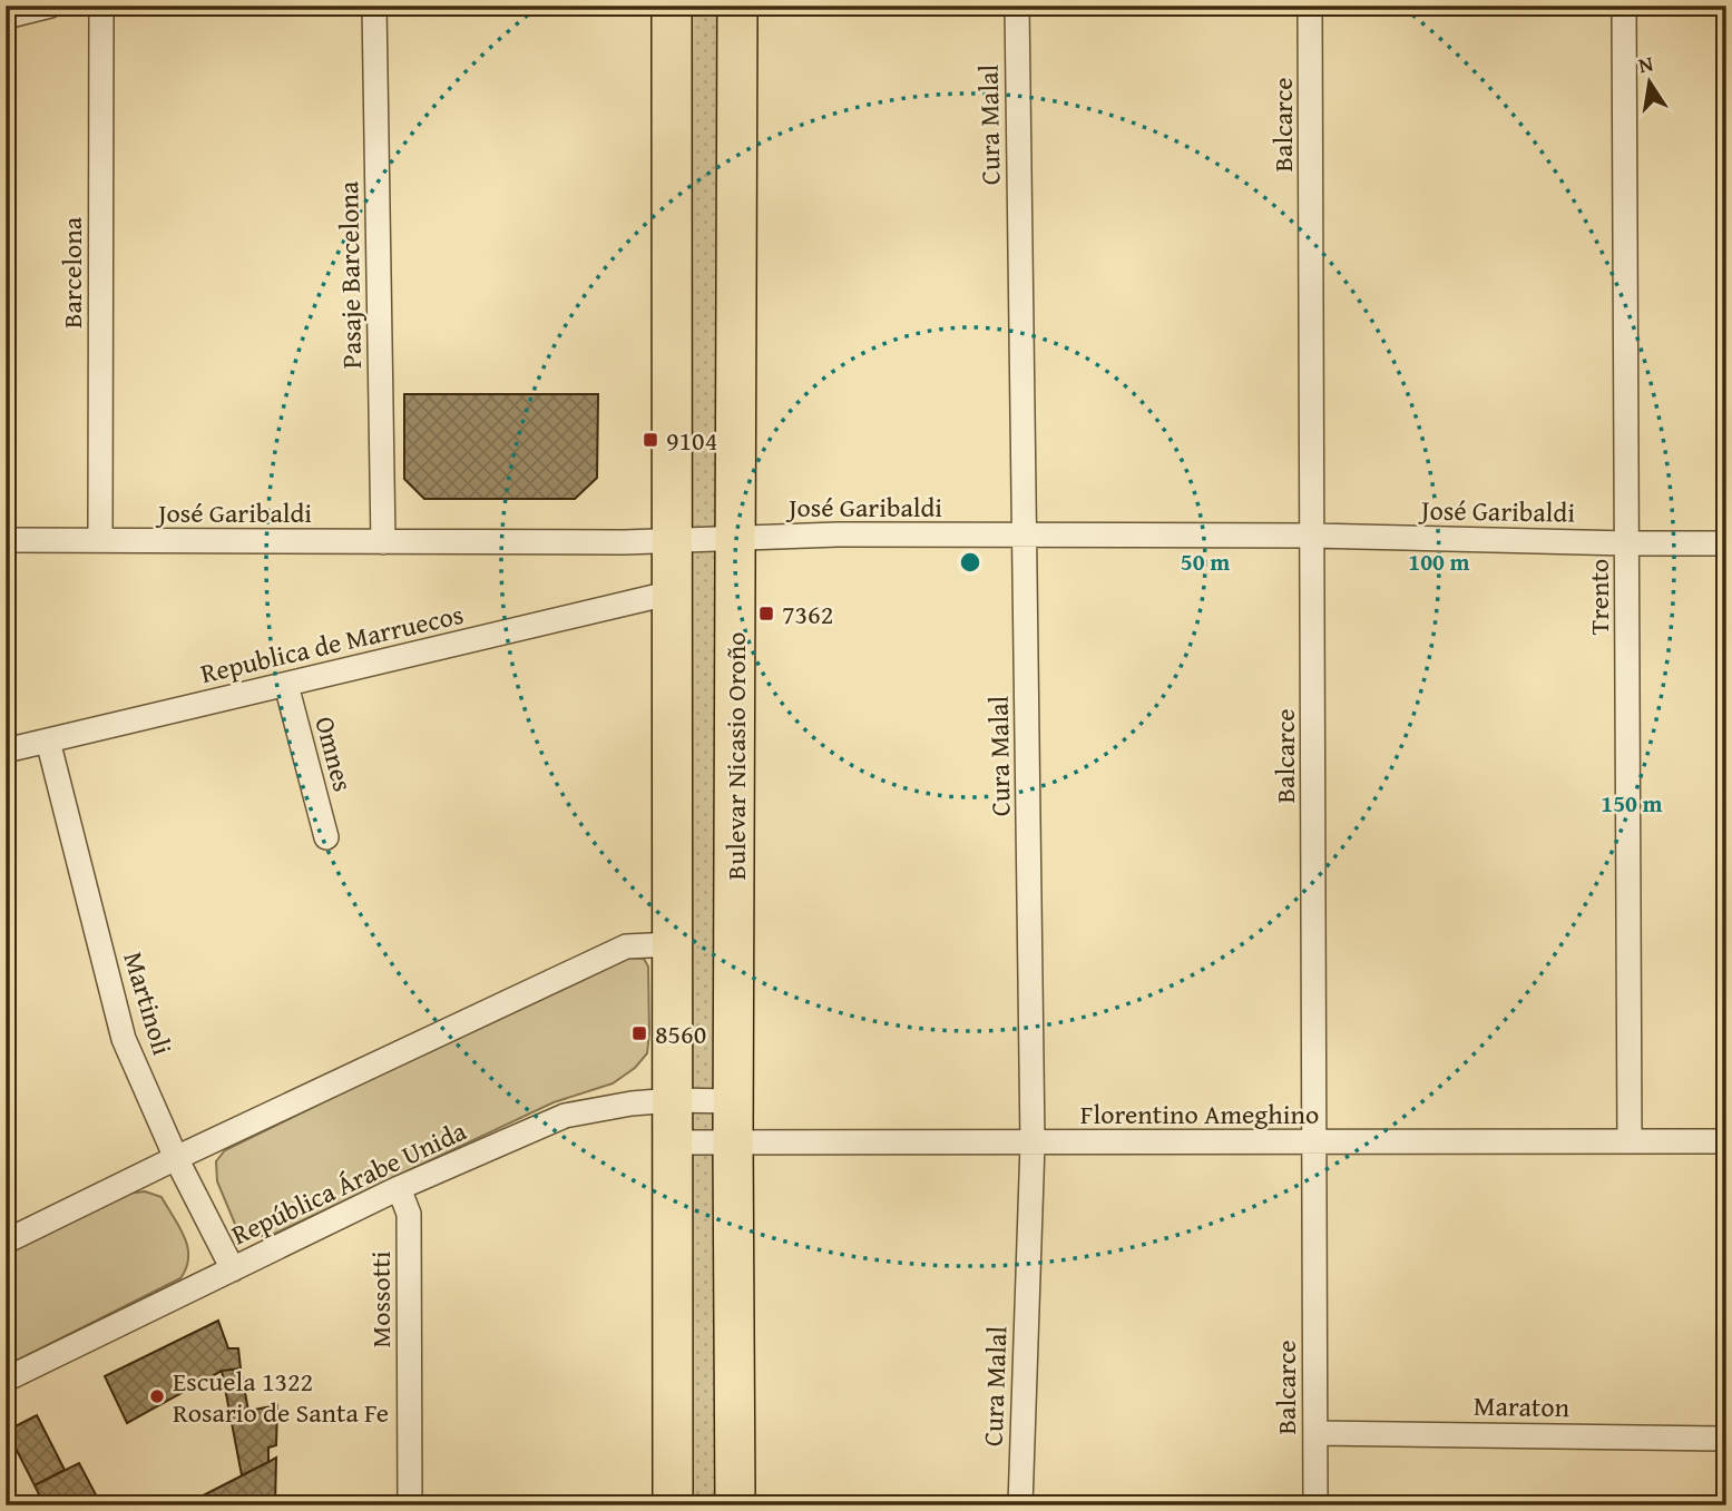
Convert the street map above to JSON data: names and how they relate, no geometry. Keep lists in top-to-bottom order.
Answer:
{
  "streets": {
    "main road": ["Bulevar Nicasio Oroño"],
    "street": [
      "Cura Malal",
      "Balcarce",
      "Barcelona",
      "Pasaje Barcelona",
      "José Garibaldi",
      "Trento",
      "Republica de Marruecos",
      "Omnes",
      "Martinoli",
      "Florentino Ameghino",
      "República Árabe Unida",
      "Mossotti",
      "Maraton"
    ]
  },
  "crossings": [
    ["Cura Malal", "José Garibaldi"],
    ["Cura Malal", "Florentino Ameghino"],
    ["Balcarce", "José Garibaldi"],
    ["Balcarce", "Florentino Ameghino"],
    ["Balcarce", "Maraton"],
    ["Barcelona", "José Garibaldi"],
    ["Pasaje Barcelona", "José Garibaldi"],
    ["José Garibaldi", "Trento"],
    ["José Garibaldi", "Bulevar Nicasio Oroño"],
    ["Trento", "Florentino Ameghino"],
    ["Republica de Marruecos", "Omnes"],
    ["Republica de Marruecos", "Martinoli"],
    ["Bulevar Nicasio Oroño", "Florentino Ameghino"],
    ["Bulevar Nicasio Oroño", "República Árabe Unida"],
    ["Martinoli", "República Árabe Unida"],
    ["República Árabe Unida", "Mossotti"]
  ],
  "places": {
    "transit": ["9104", "7362", "8560"],
    "other": ["Escuela 1322 Rosario de Santa Fe"]
  },
  "north": "top",
  "rings": ["50 m", "100 m", "150 m"]
}
